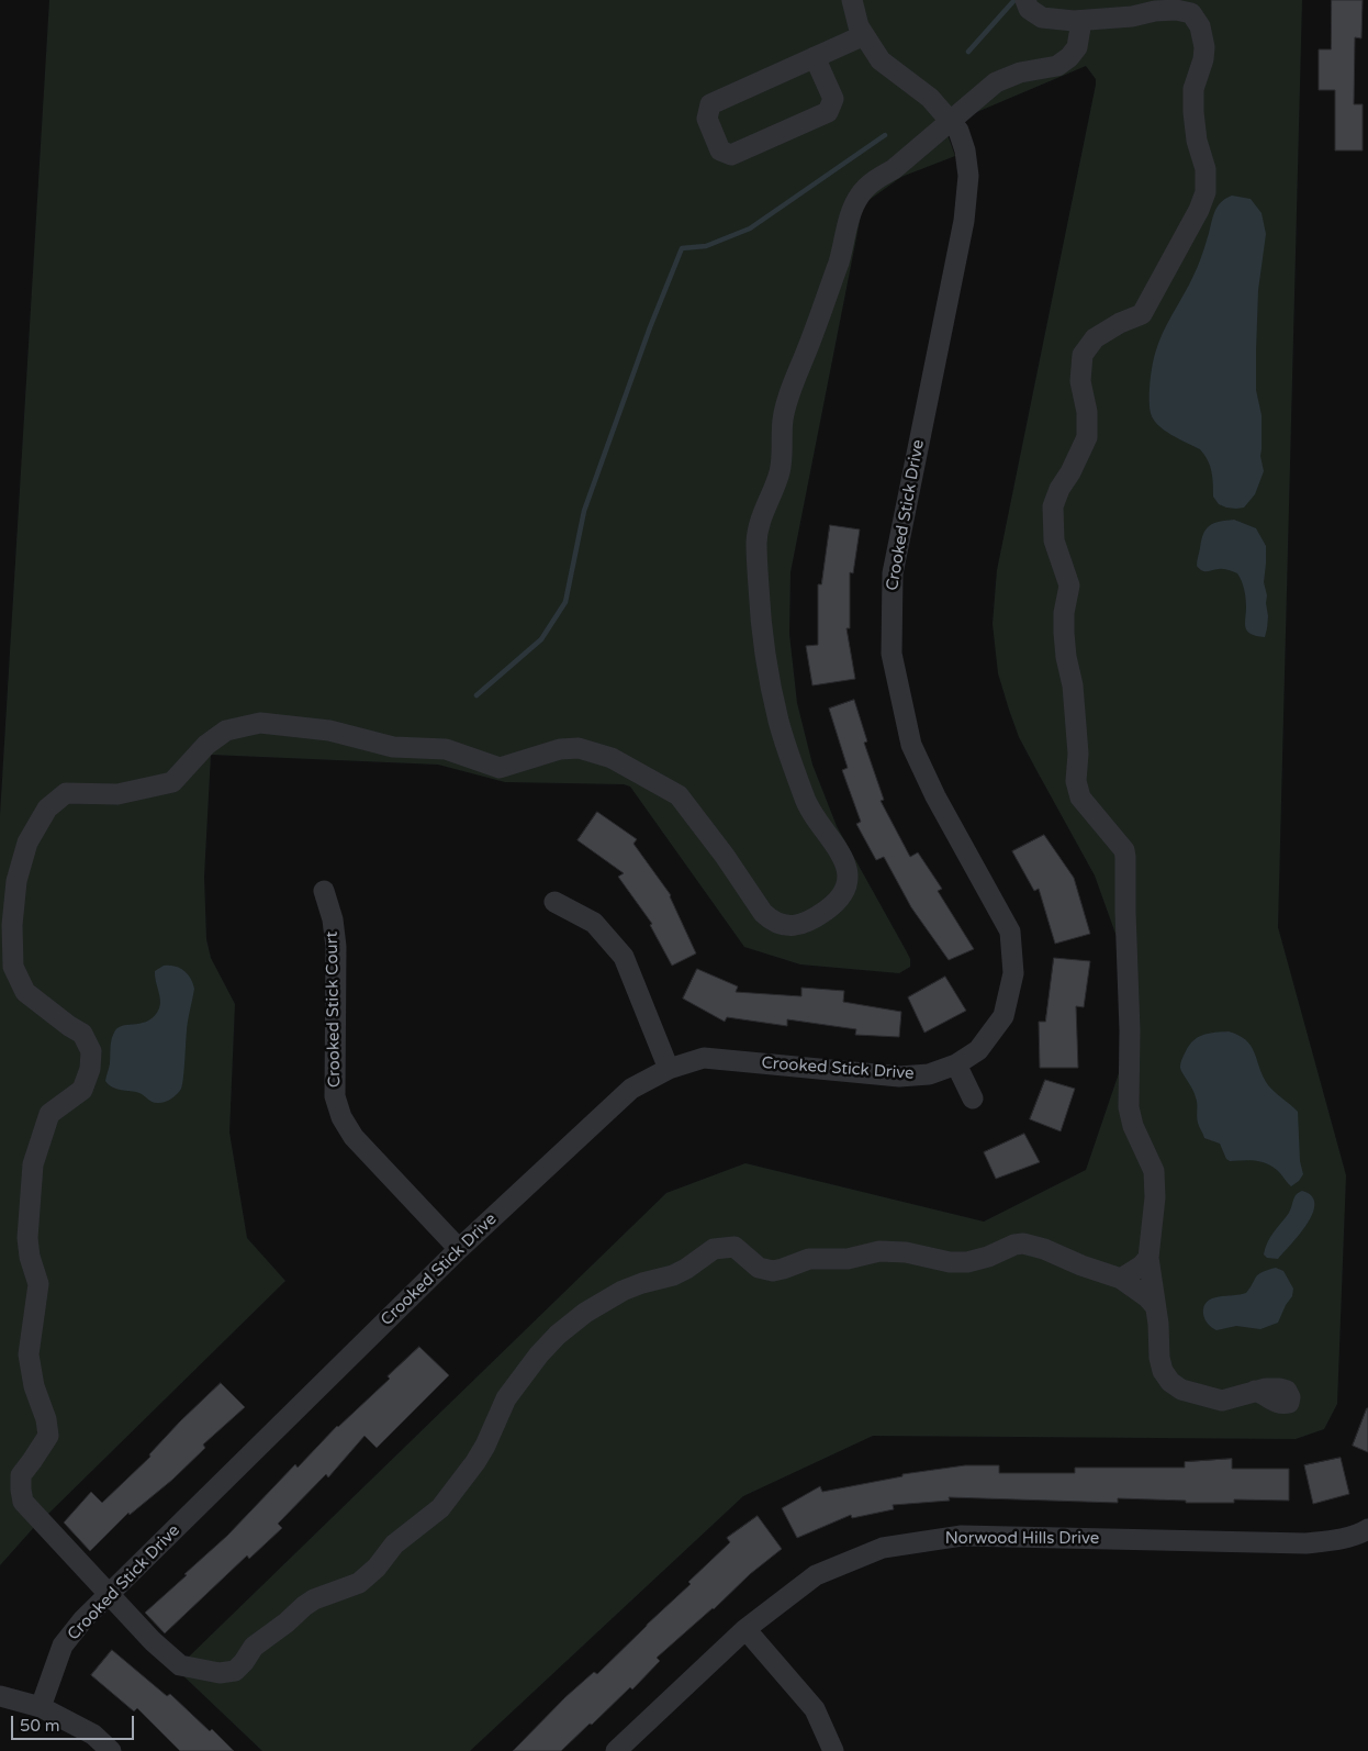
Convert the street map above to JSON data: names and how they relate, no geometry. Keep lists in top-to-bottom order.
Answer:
{
  "streets": {
    "street": ["Crooked Stick Drive", "Crooked Stick Court", "Norwood Hills Drive"]
  },
  "crossings": [
    ["Crooked Stick Drive", "Crooked Stick Court"]
  ],
  "scale_bar": "50 m"
}
